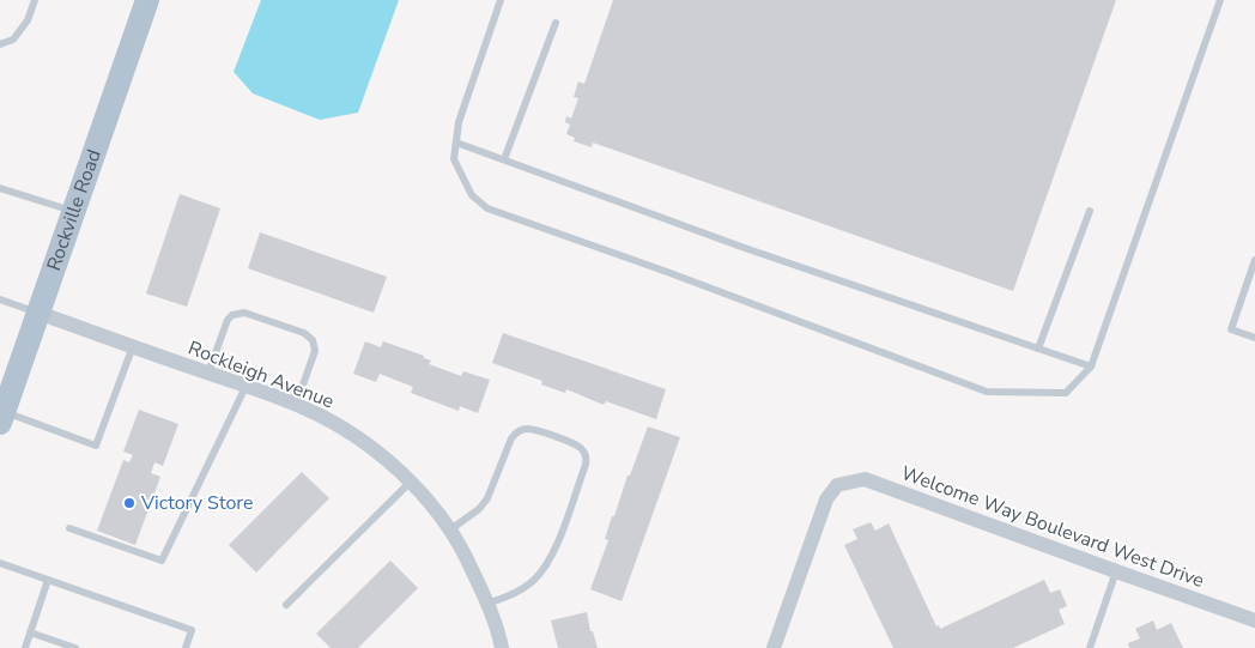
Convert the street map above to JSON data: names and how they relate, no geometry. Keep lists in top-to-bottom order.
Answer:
{
  "streets": {
    "main road": ["Rockville Road"],
    "street": ["Rockleigh Avenue", "Welcome Way Boulevard West Drive"]
  },
  "crossings": [
    ["Rockville Road", "Rockleigh Avenue"]
  ],
  "places": ["Victory Store"]
}
